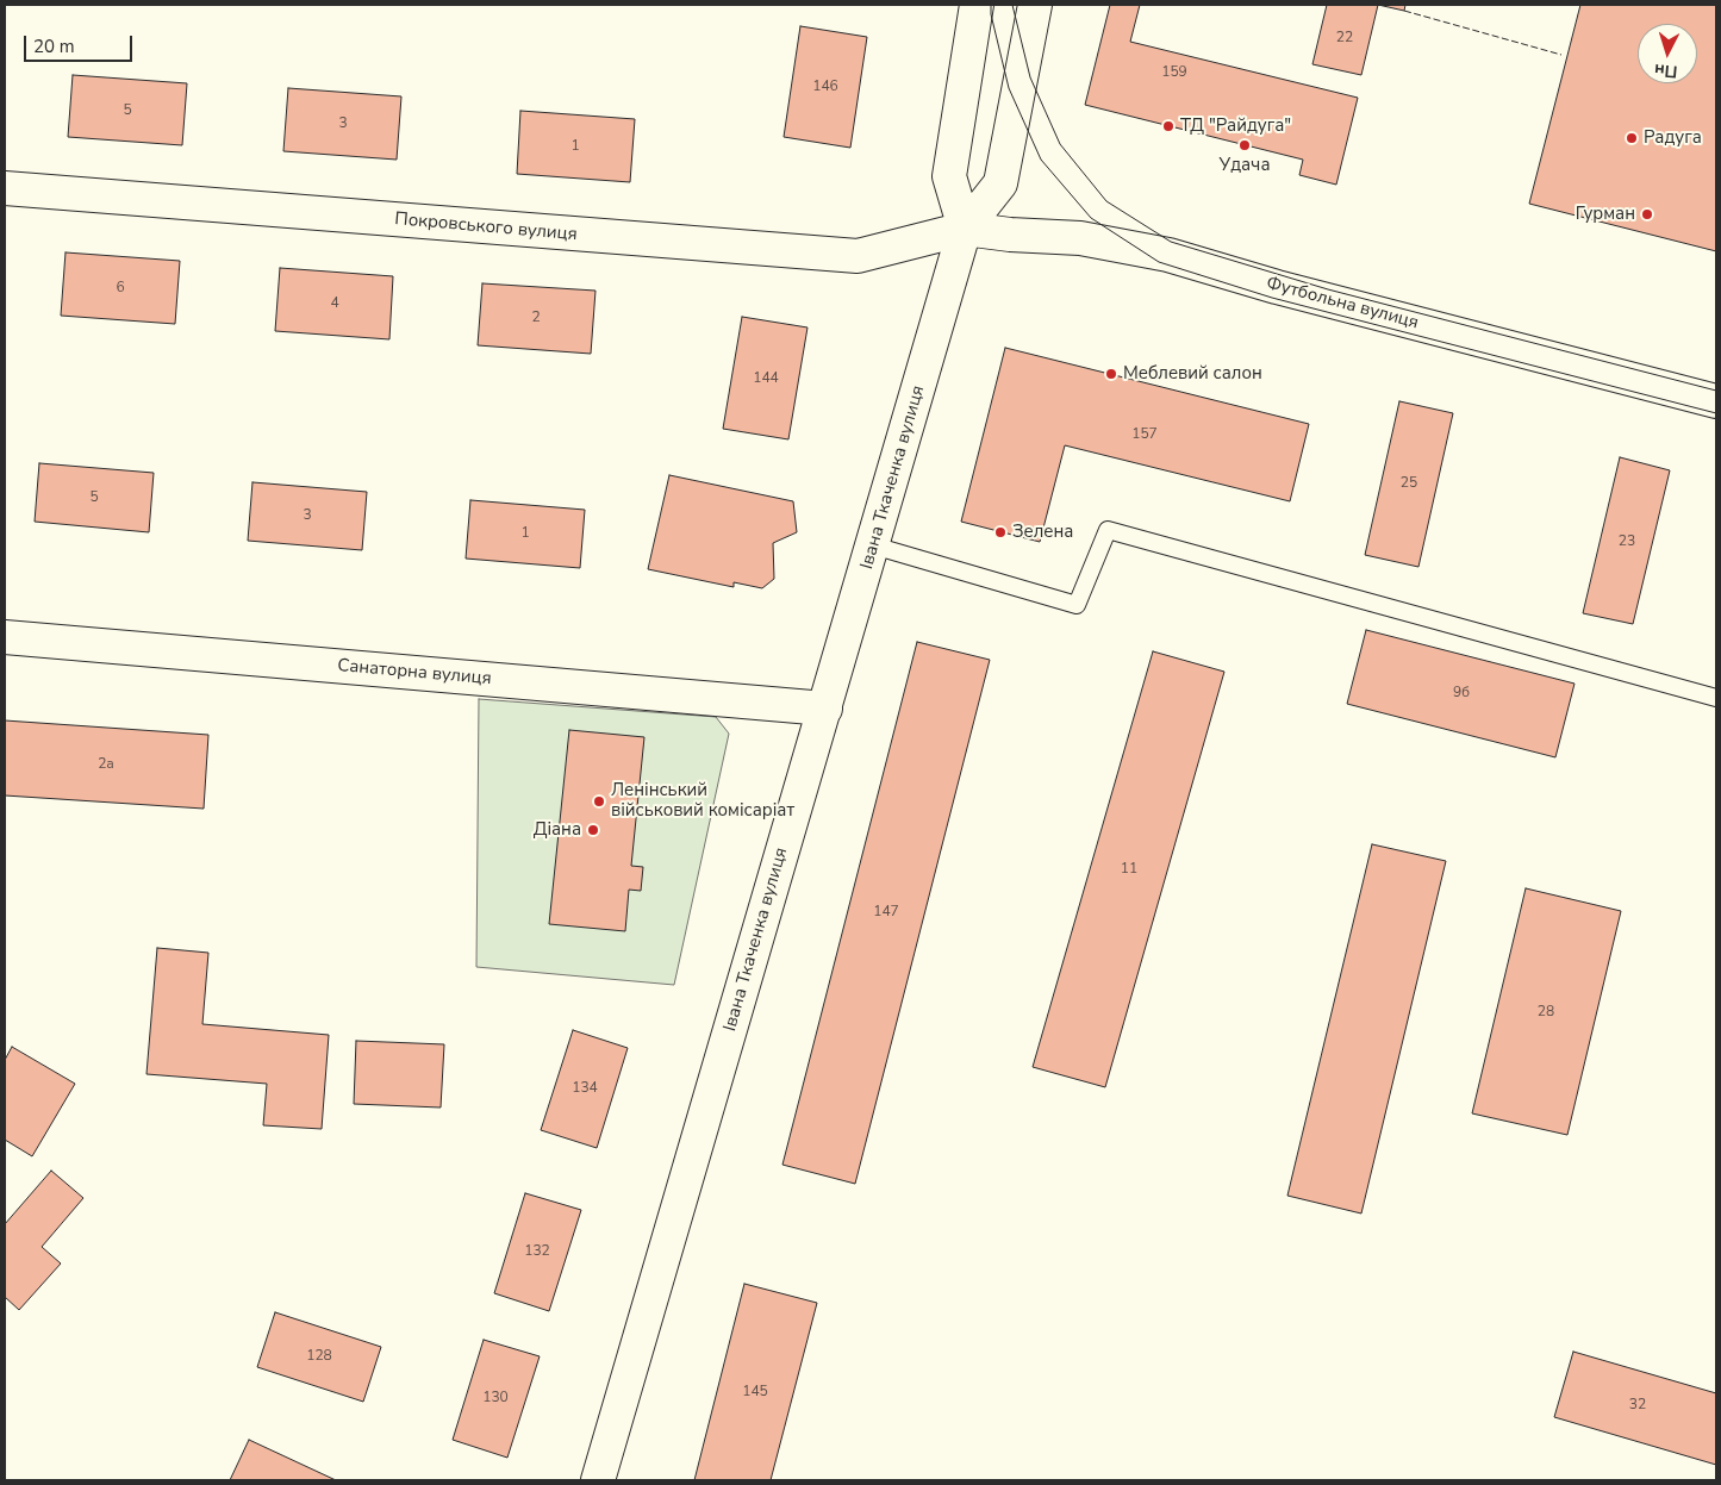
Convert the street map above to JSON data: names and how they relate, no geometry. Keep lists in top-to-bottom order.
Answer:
{
  "streets": {
    "street": [
      "Покровського вулиця",
      "Футбольна вулиця",
      "Івана Ткаченка вулиця",
      "Санаторна вулиця"
    ]
  },
  "crossings": [
    ["Покровського вулиця", "Футбольна вулиця"],
    ["Покровського вулиця", "Івана Ткаченка вулиця"],
    ["Футбольна вулиця", "Івана Ткаченка вулиця"],
    ["Івана Ткаченка вулиця", "Санаторна вулиця"]
  ],
  "places": [
    "ТД \"Райдуга\"",
    "Радуга",
    "Удача",
    "Гурман",
    "Меблевий салон",
    "Зелена",
    "Ленінський військовий комісаріат",
    "Діана"
  ],
  "house_numbers": [
    "22",
    "159",
    "146",
    "5",
    "3",
    "1",
    "6",
    "4",
    "2",
    "144",
    "157",
    "25",
    "5",
    "3",
    "1",
    "23",
    "9б",
    "2а",
    "11",
    "147",
    "28",
    "134",
    "132",
    "128",
    "145",
    "130",
    "32"
  ],
  "scale_bar": "20 m",
  "north": "bottom"
}
